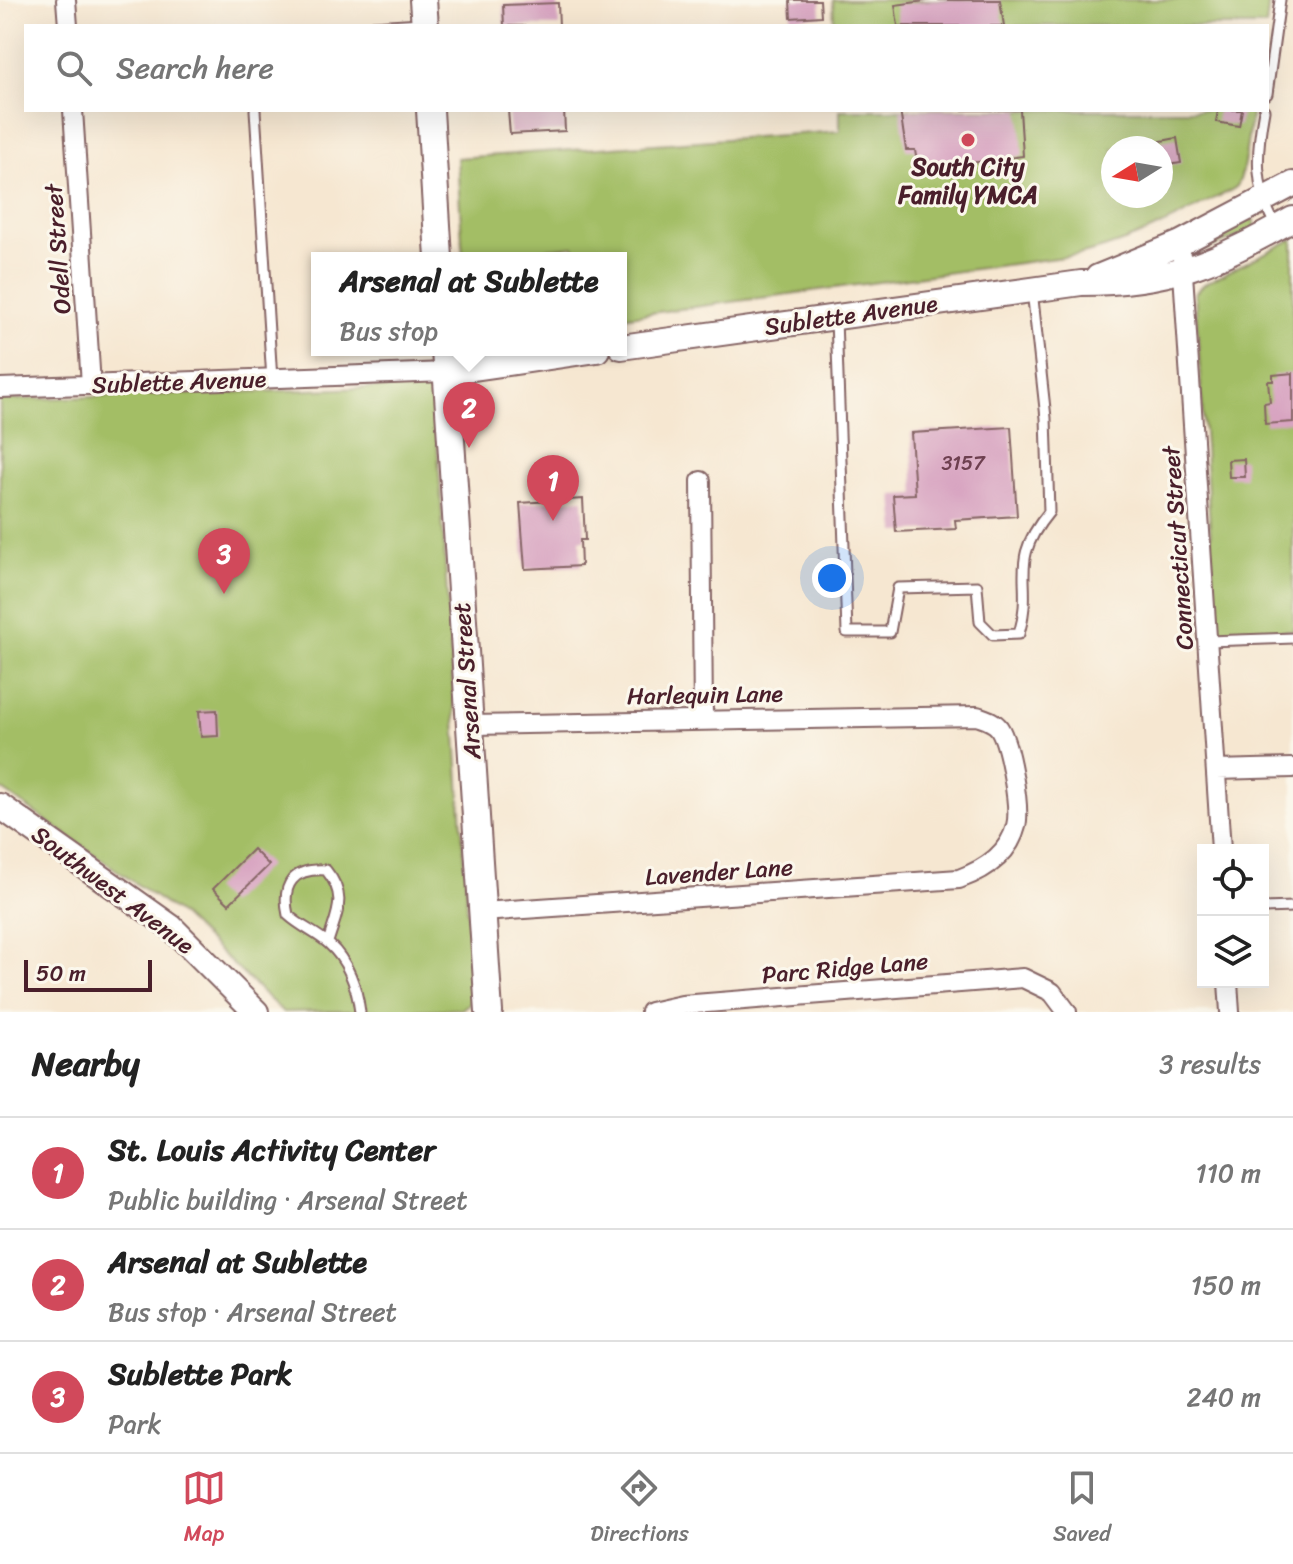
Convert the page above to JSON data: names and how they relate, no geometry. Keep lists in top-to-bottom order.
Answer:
{
  "streets": {
    "main road": ["Arsenal Street"],
    "street": [
      "Odell Street",
      "Sublette Avenue",
      "Connecticut Street",
      "Harlequin Lane",
      "Lavender Lane",
      "Southwest Avenue",
      "Parc Ridge Lane"
    ]
  },
  "crossings": [
    ["Odell Street", "Sublette Avenue"],
    ["Sublette Avenue", "Connecticut Street"],
    ["Sublette Avenue", "Arsenal Street"],
    ["Arsenal Street", "Harlequin Lane"],
    ["Arsenal Street", "Lavender Lane"],
    ["Harlequin Lane", "Lavender Lane"]
  ],
  "places": ["South City Family YMCA"],
  "house_numbers": ["3157"],
  "scale_bar": "50 m",
  "north": "left",
  "page": {
    "search": "Search here",
    "popup": ["Arsenal at Sublette", "Bus stop"],
    "pins": ["2", "1", "3"],
    "scale": "50 m",
    "heading": ["Nearby", "3 results"],
    "list": [
      {
        "mark": "1",
        "name": "St. Louis Activity Center",
        "note": "Public building · Arsenal Street",
        "value": "110 m"
      },
      {
        "mark": "2",
        "name": "Arsenal at Sublette",
        "note": "Bus stop · Arsenal Street",
        "value": "150 m"
      },
      {
        "mark": "3",
        "name": "Sublette Park",
        "note": "Park",
        "value": "240 m"
      }
    ],
    "nav": ["Map", "Directions", "Saved"]
  }
}
